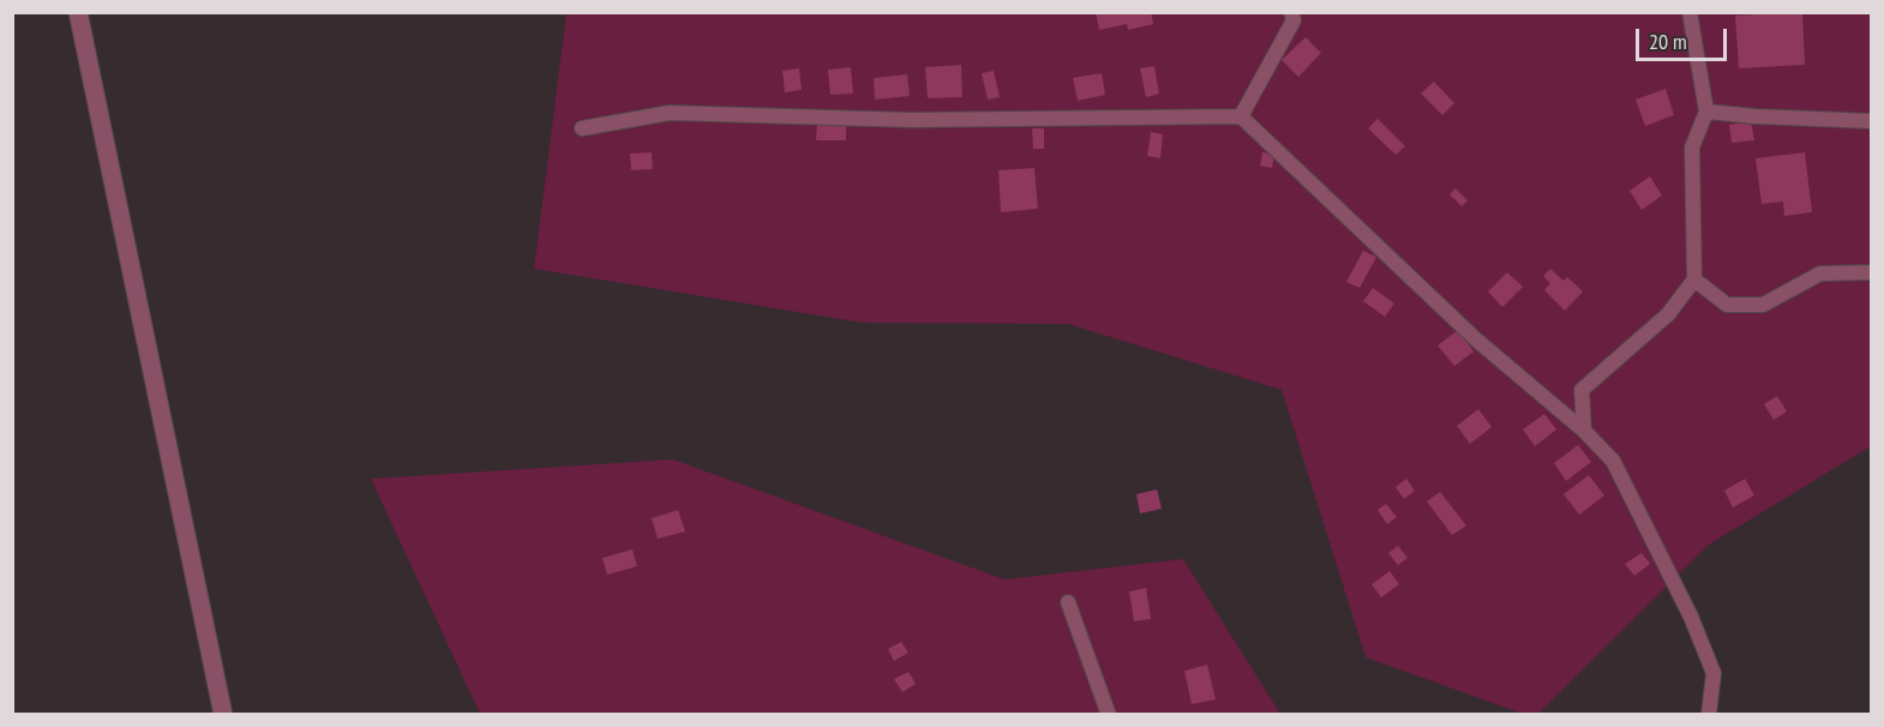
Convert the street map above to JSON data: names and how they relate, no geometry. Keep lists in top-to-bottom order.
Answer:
{
  "scale_bar": "20 m"
}
